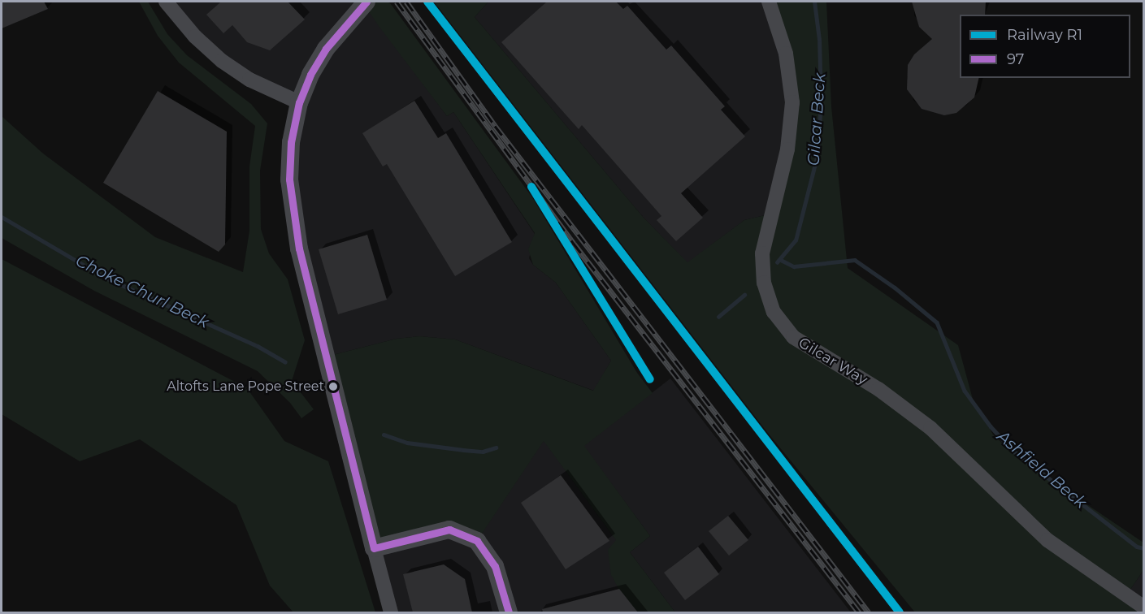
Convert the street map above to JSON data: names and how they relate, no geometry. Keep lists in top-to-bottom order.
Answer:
{
  "streets": {
    "street": ["Gilcar Way"]
  },
  "water": ["Gilcar Beck", "Choke Churl Beck", "Ashfield Beck"],
  "places": ["Altofts Lane Pope Street"],
  "lines": ["rail line R1", "transit line 97"],
  "legend": ["Railway R1", "97"]
}
